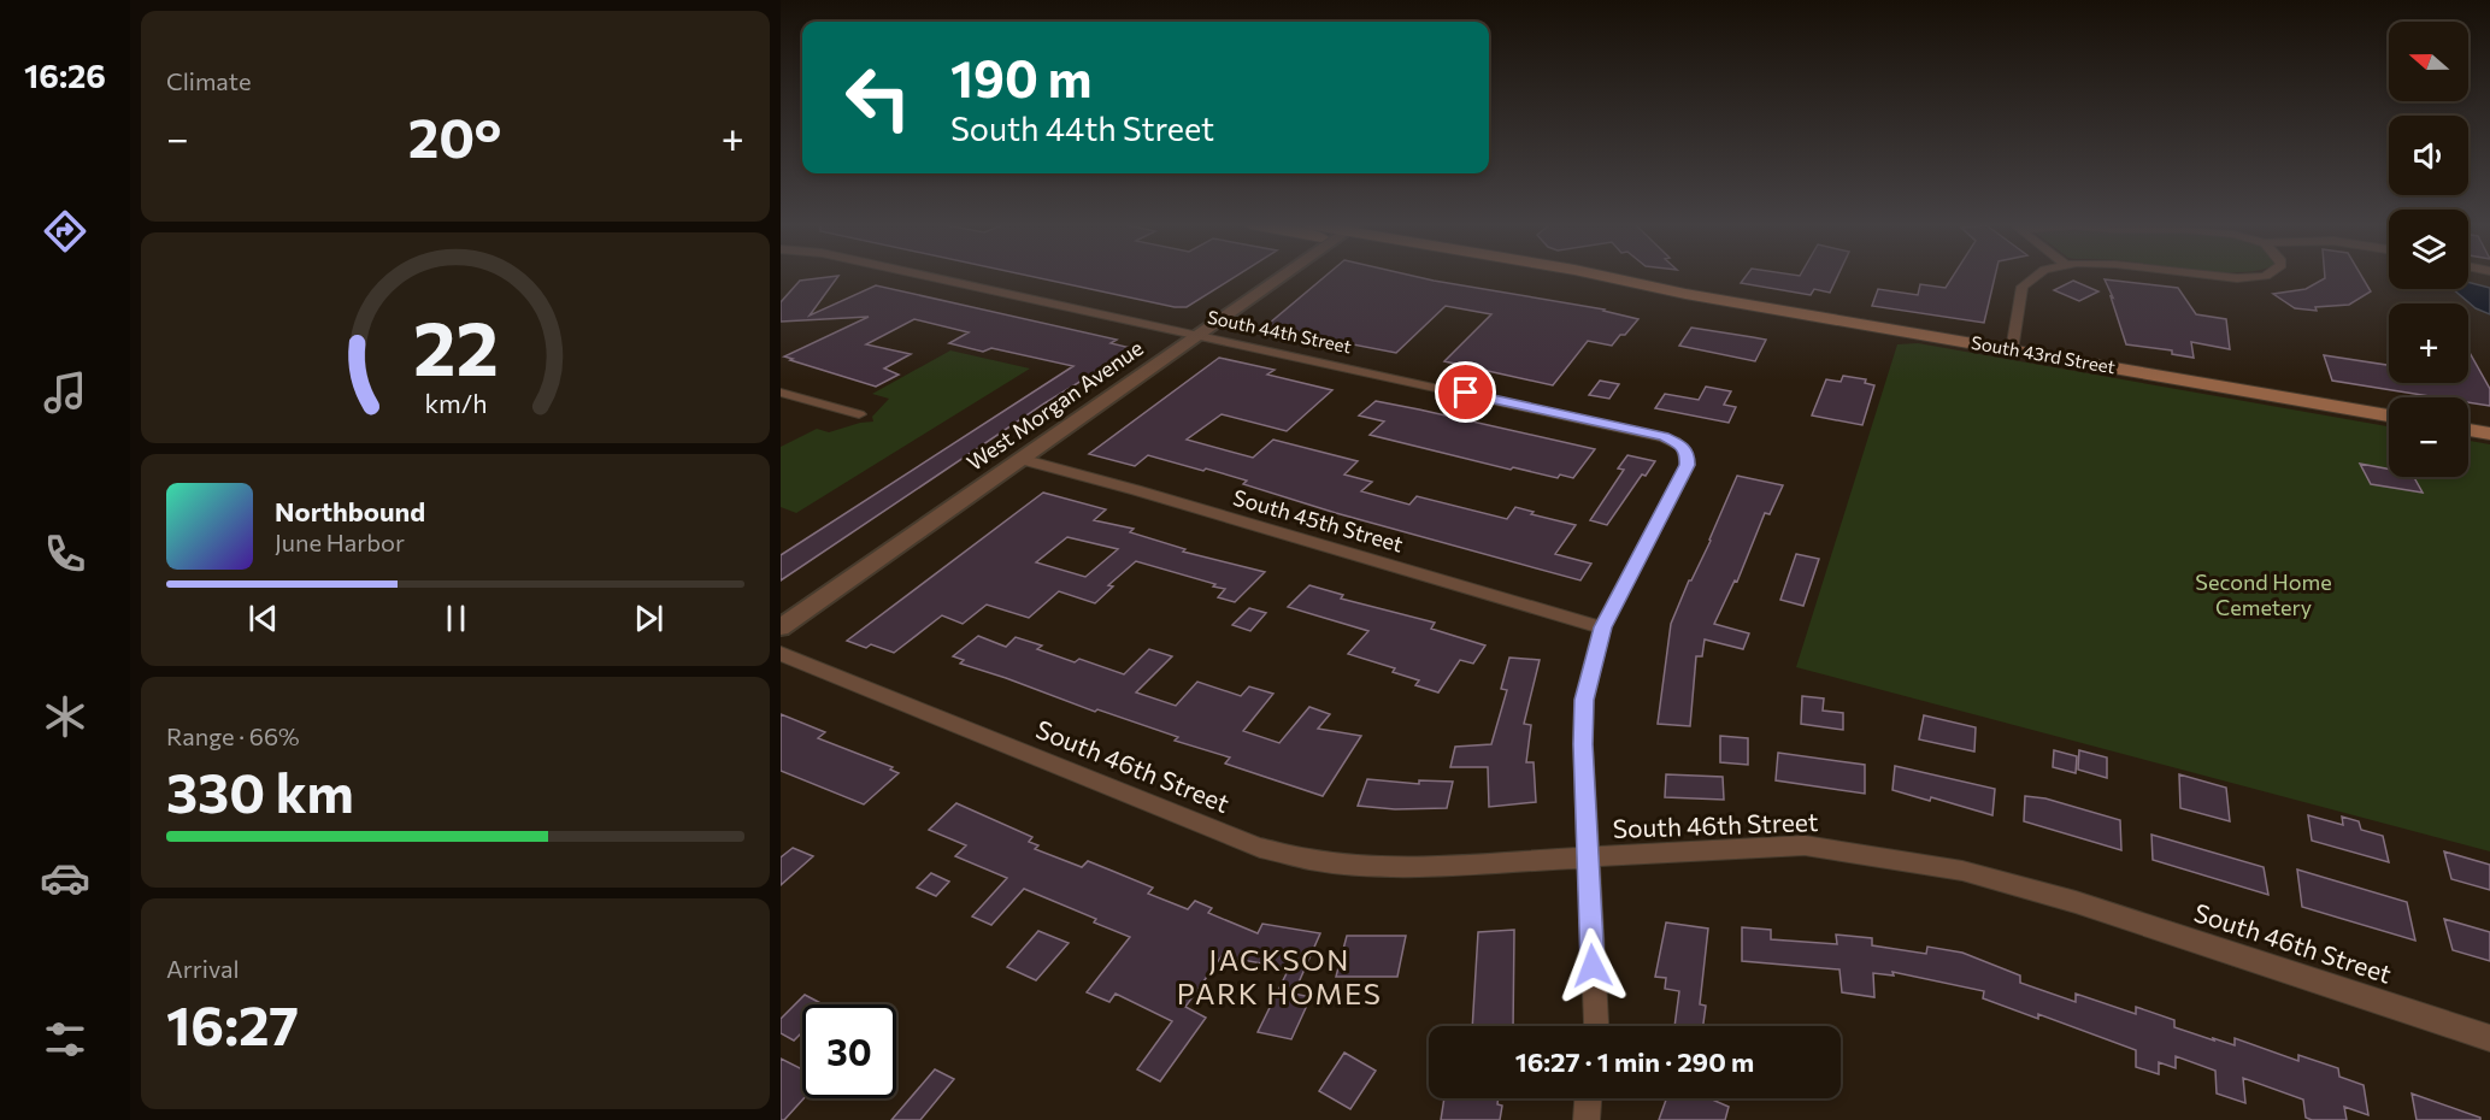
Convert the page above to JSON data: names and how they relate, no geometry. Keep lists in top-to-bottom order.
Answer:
{
  "streets": {
    "main road": ["South 43rd Street"],
    "street": [
      "South 44th Street",
      "West Morgan Avenue",
      "South 45th Street",
      "South 46th Street"
    ]
  },
  "crossings": [
    ["South 44th Street", "West Morgan Avenue"],
    ["South 44th Street", "South 45th Street"],
    ["West Morgan Avenue", "South 45th Street"]
  ],
  "districts": ["JACKSON PARK HOMES"],
  "parks": ["Second Home Cemetery"],
  "north": "left",
  "page": {
    "tabs": "16:26",
    "tile": [
      "Climate",
      ["Range · 66%", "330 km"],
      ["Arrival", "16:27"]
    ],
    "map_buttons": ["+", "−"],
    "turn": ["190 m", "South 44th Street"],
    "heat": ["−", "20°", "+"],
    "song": ["Northbound", "June Harbor"],
    "limit": "30",
    "trip": "16:27 · 1 min · 290 m",
    "gauge": ["22", "km/h"]
  }
}
